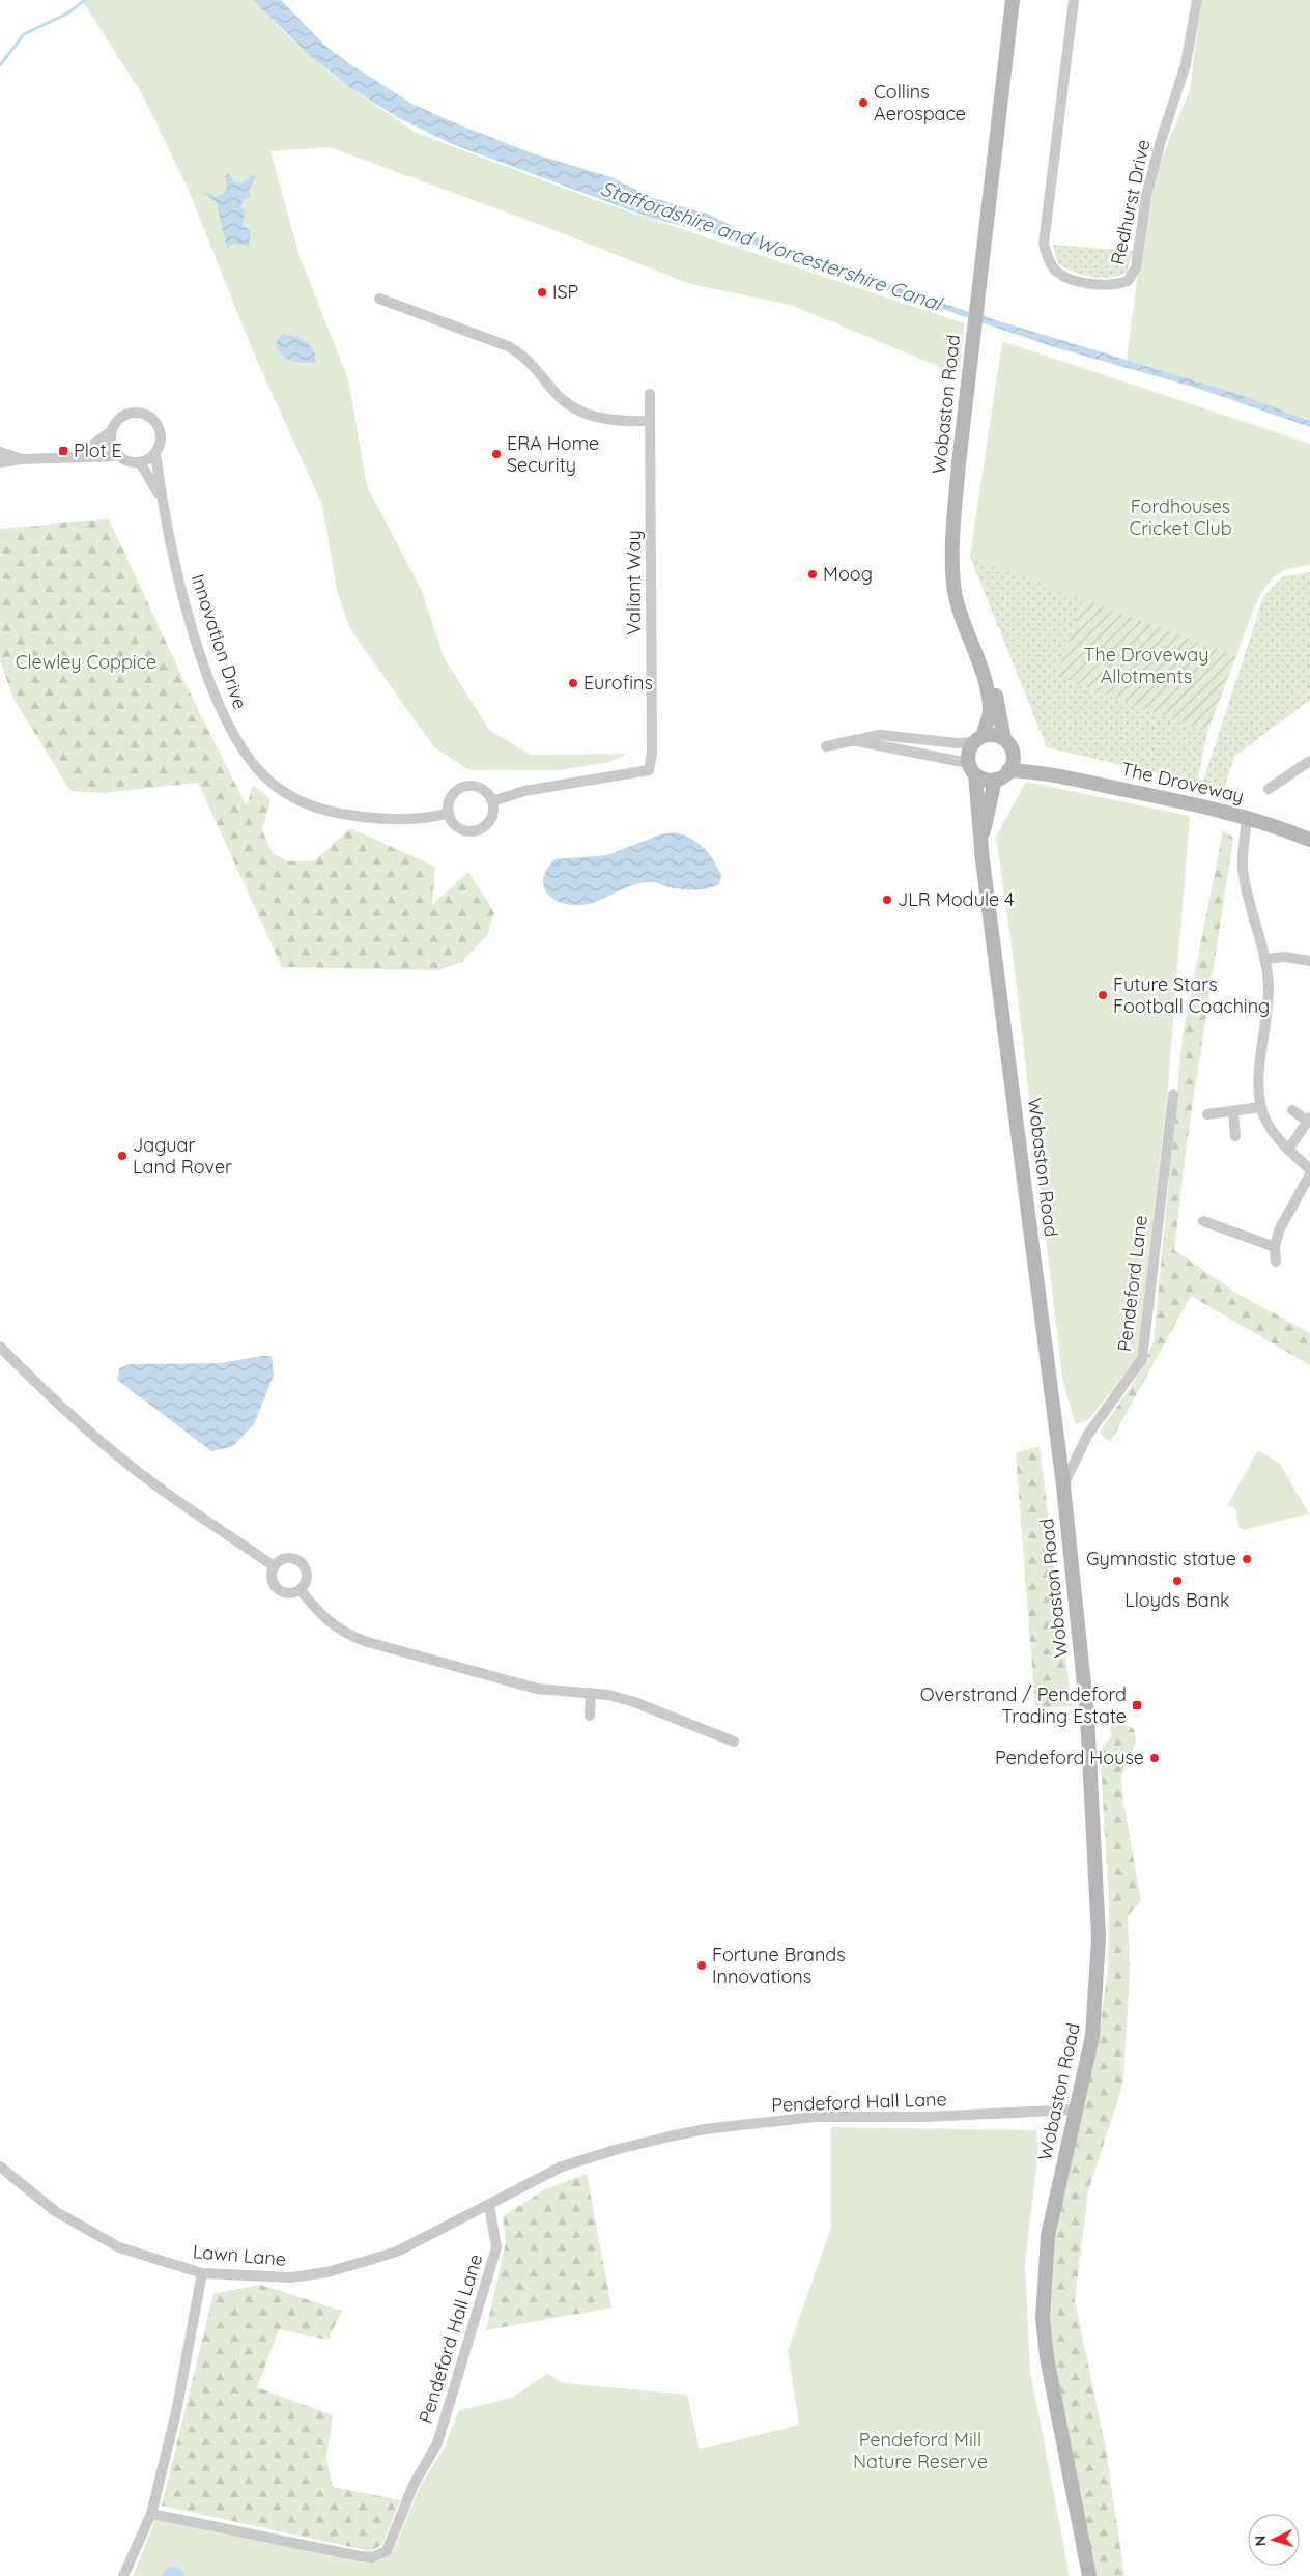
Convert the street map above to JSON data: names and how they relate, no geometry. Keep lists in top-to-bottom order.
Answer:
{
  "streets": {
    "street": [
      "Redhurst Drive",
      "Wobaston Road",
      "Valiant Way",
      "Innovation Drive",
      "The Droveway",
      "Pendeford Lane",
      "Pendeford Hall Lane",
      "Lawn Lane"
    ]
  },
  "crossings": [
    ["Wobaston Road", "The Droveway"],
    ["Wobaston Road", "Pendeford Lane"],
    ["Wobaston Road", "Pendeford Hall Lane"],
    ["Valiant Way", "Innovation Drive"],
    ["Pendeford Hall Lane", "Lawn Lane"]
  ],
  "water": ["Staffordshire and Worcestershire Canal"],
  "parks": [
    "Fordhouses Cricket Club",
    "The Droveway Allotments",
    "Clewley Coppice",
    "Pendeford Mill Nature Reserve"
  ],
  "places": {
    "other": [
      "Collins Aerospace",
      "ISP",
      "ERA Home Security",
      "Moog",
      "Eurofins",
      "JLR Module 4",
      "Future Stars Football Coaching",
      "Jaguar Land Rover",
      "Gymnastic statue",
      "Lloyds Bank",
      "Pendeford House",
      "Fortune Brands Innovations"
    ],
    "transit": ["Plot E", "Overstrand / Pendeford Trading Estate"]
  },
  "north": "left"
}
